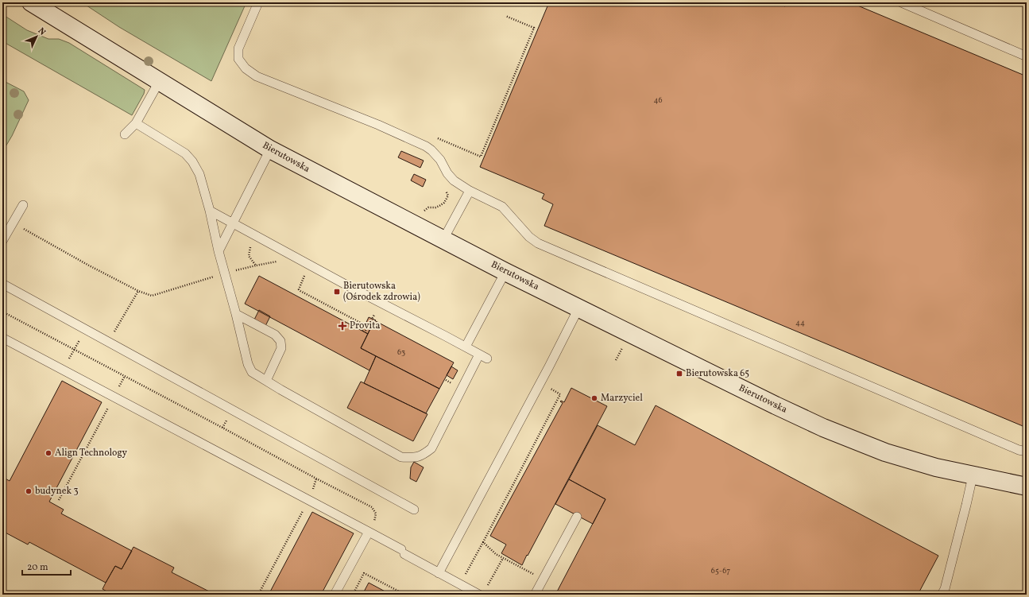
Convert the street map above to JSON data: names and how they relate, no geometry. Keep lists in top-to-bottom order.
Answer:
{
  "streets": {
    "street": ["Bierutowska"]
  },
  "places": {
    "transit": ["Bierutowska (Ośrodek zdrowia)", "Bierutowska 65"],
    "health": ["Provita"],
    "other": ["Marzyciel", "Align Technology", "budynek 3"]
  },
  "house_numbers": [
    "46",
    "44",
    "63",
    "65-67"
  ],
  "scale_bar": "20 m",
  "north": "top right"
}
